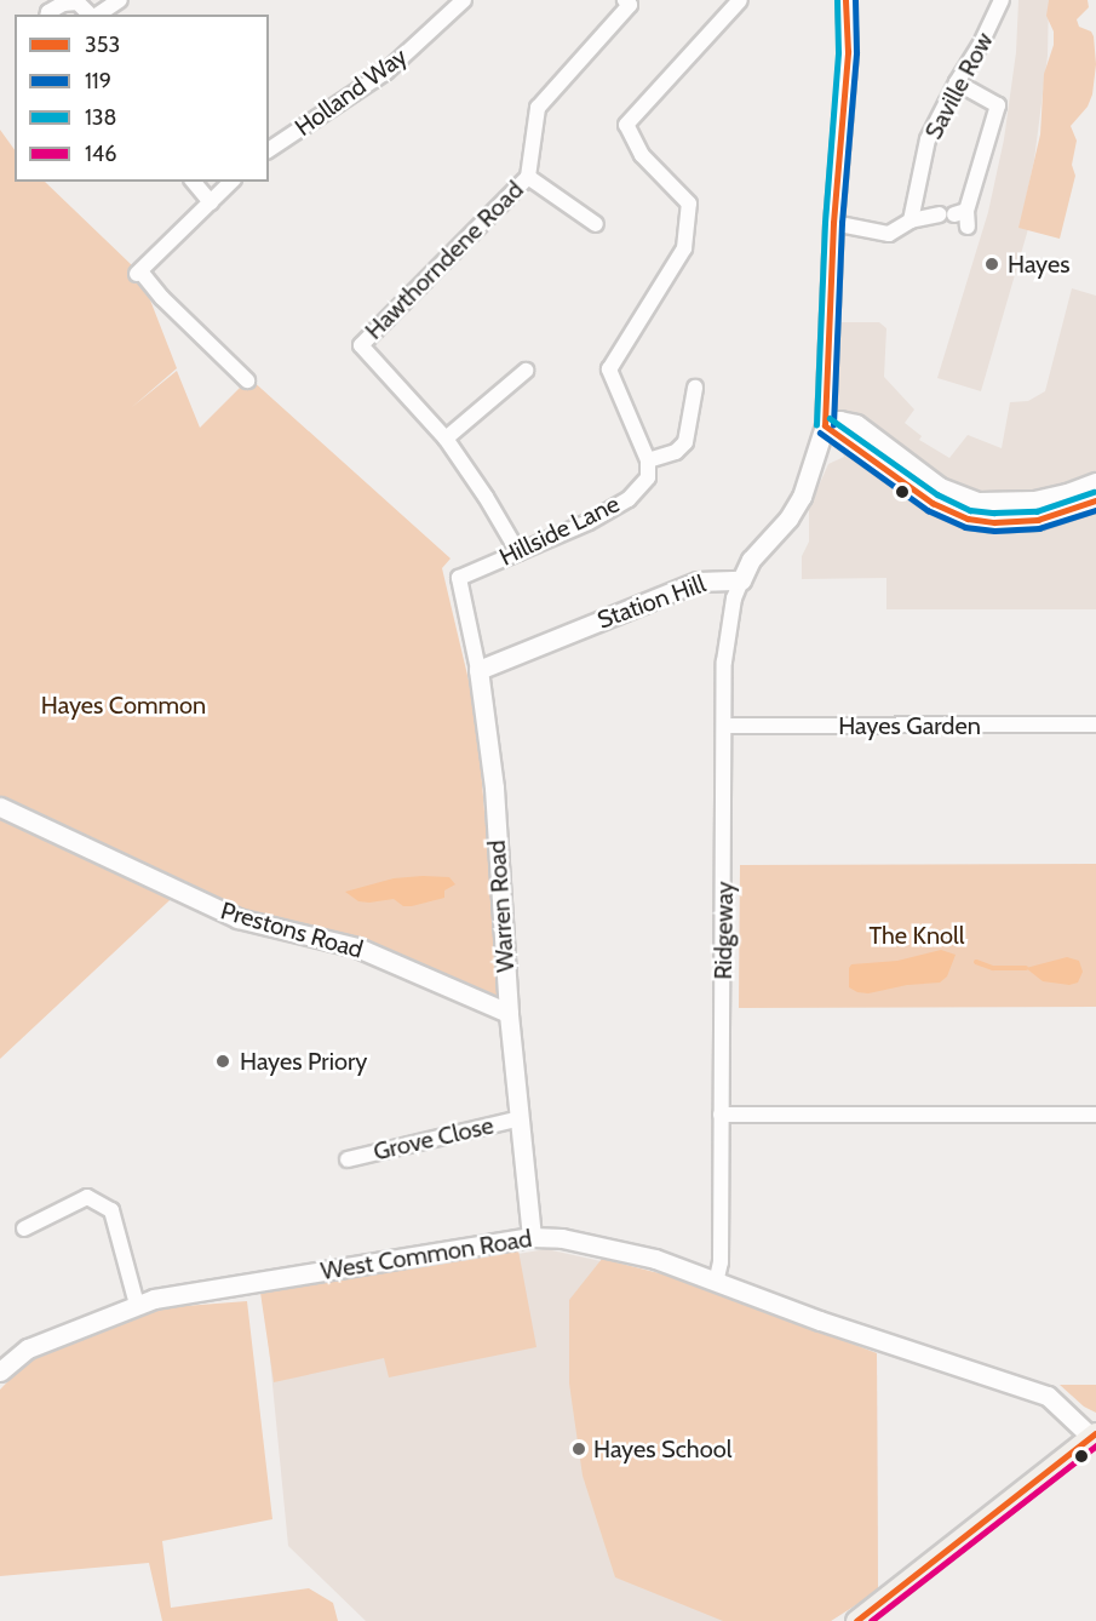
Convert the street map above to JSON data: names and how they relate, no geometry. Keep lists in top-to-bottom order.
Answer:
{
  "streets": {
    "street": [
      "Saville Row",
      "Holland Way",
      "Hawthorndene Road",
      "Hillside Lane",
      "Station Hill",
      "Hayes Garden",
      "Warren Road",
      "Prestons Road",
      "Ridgeway",
      "Grove Close",
      "West Common Road"
    ]
  },
  "crossings": [
    ["Hawthorndene Road", "Hillside Lane"],
    ["Hillside Lane", "Warren Road"],
    ["Station Hill", "Warren Road"],
    ["Station Hill", "Ridgeway"],
    ["Hayes Garden", "Ridgeway"],
    ["Warren Road", "Prestons Road"],
    ["Warren Road", "Grove Close"],
    ["Warren Road", "West Common Road"],
    ["Ridgeway", "West Common Road"]
  ],
  "parks": ["Hayes Common", "The Knoll"],
  "places": ["Hayes", "Hayes Priory", "Hayes School"],
  "lines": [
    "transit line 353",
    "transit line 119",
    "transit line 138",
    "transit line 146"
  ],
  "legend": [
    "353",
    "119",
    "138",
    "146"
  ]
}
